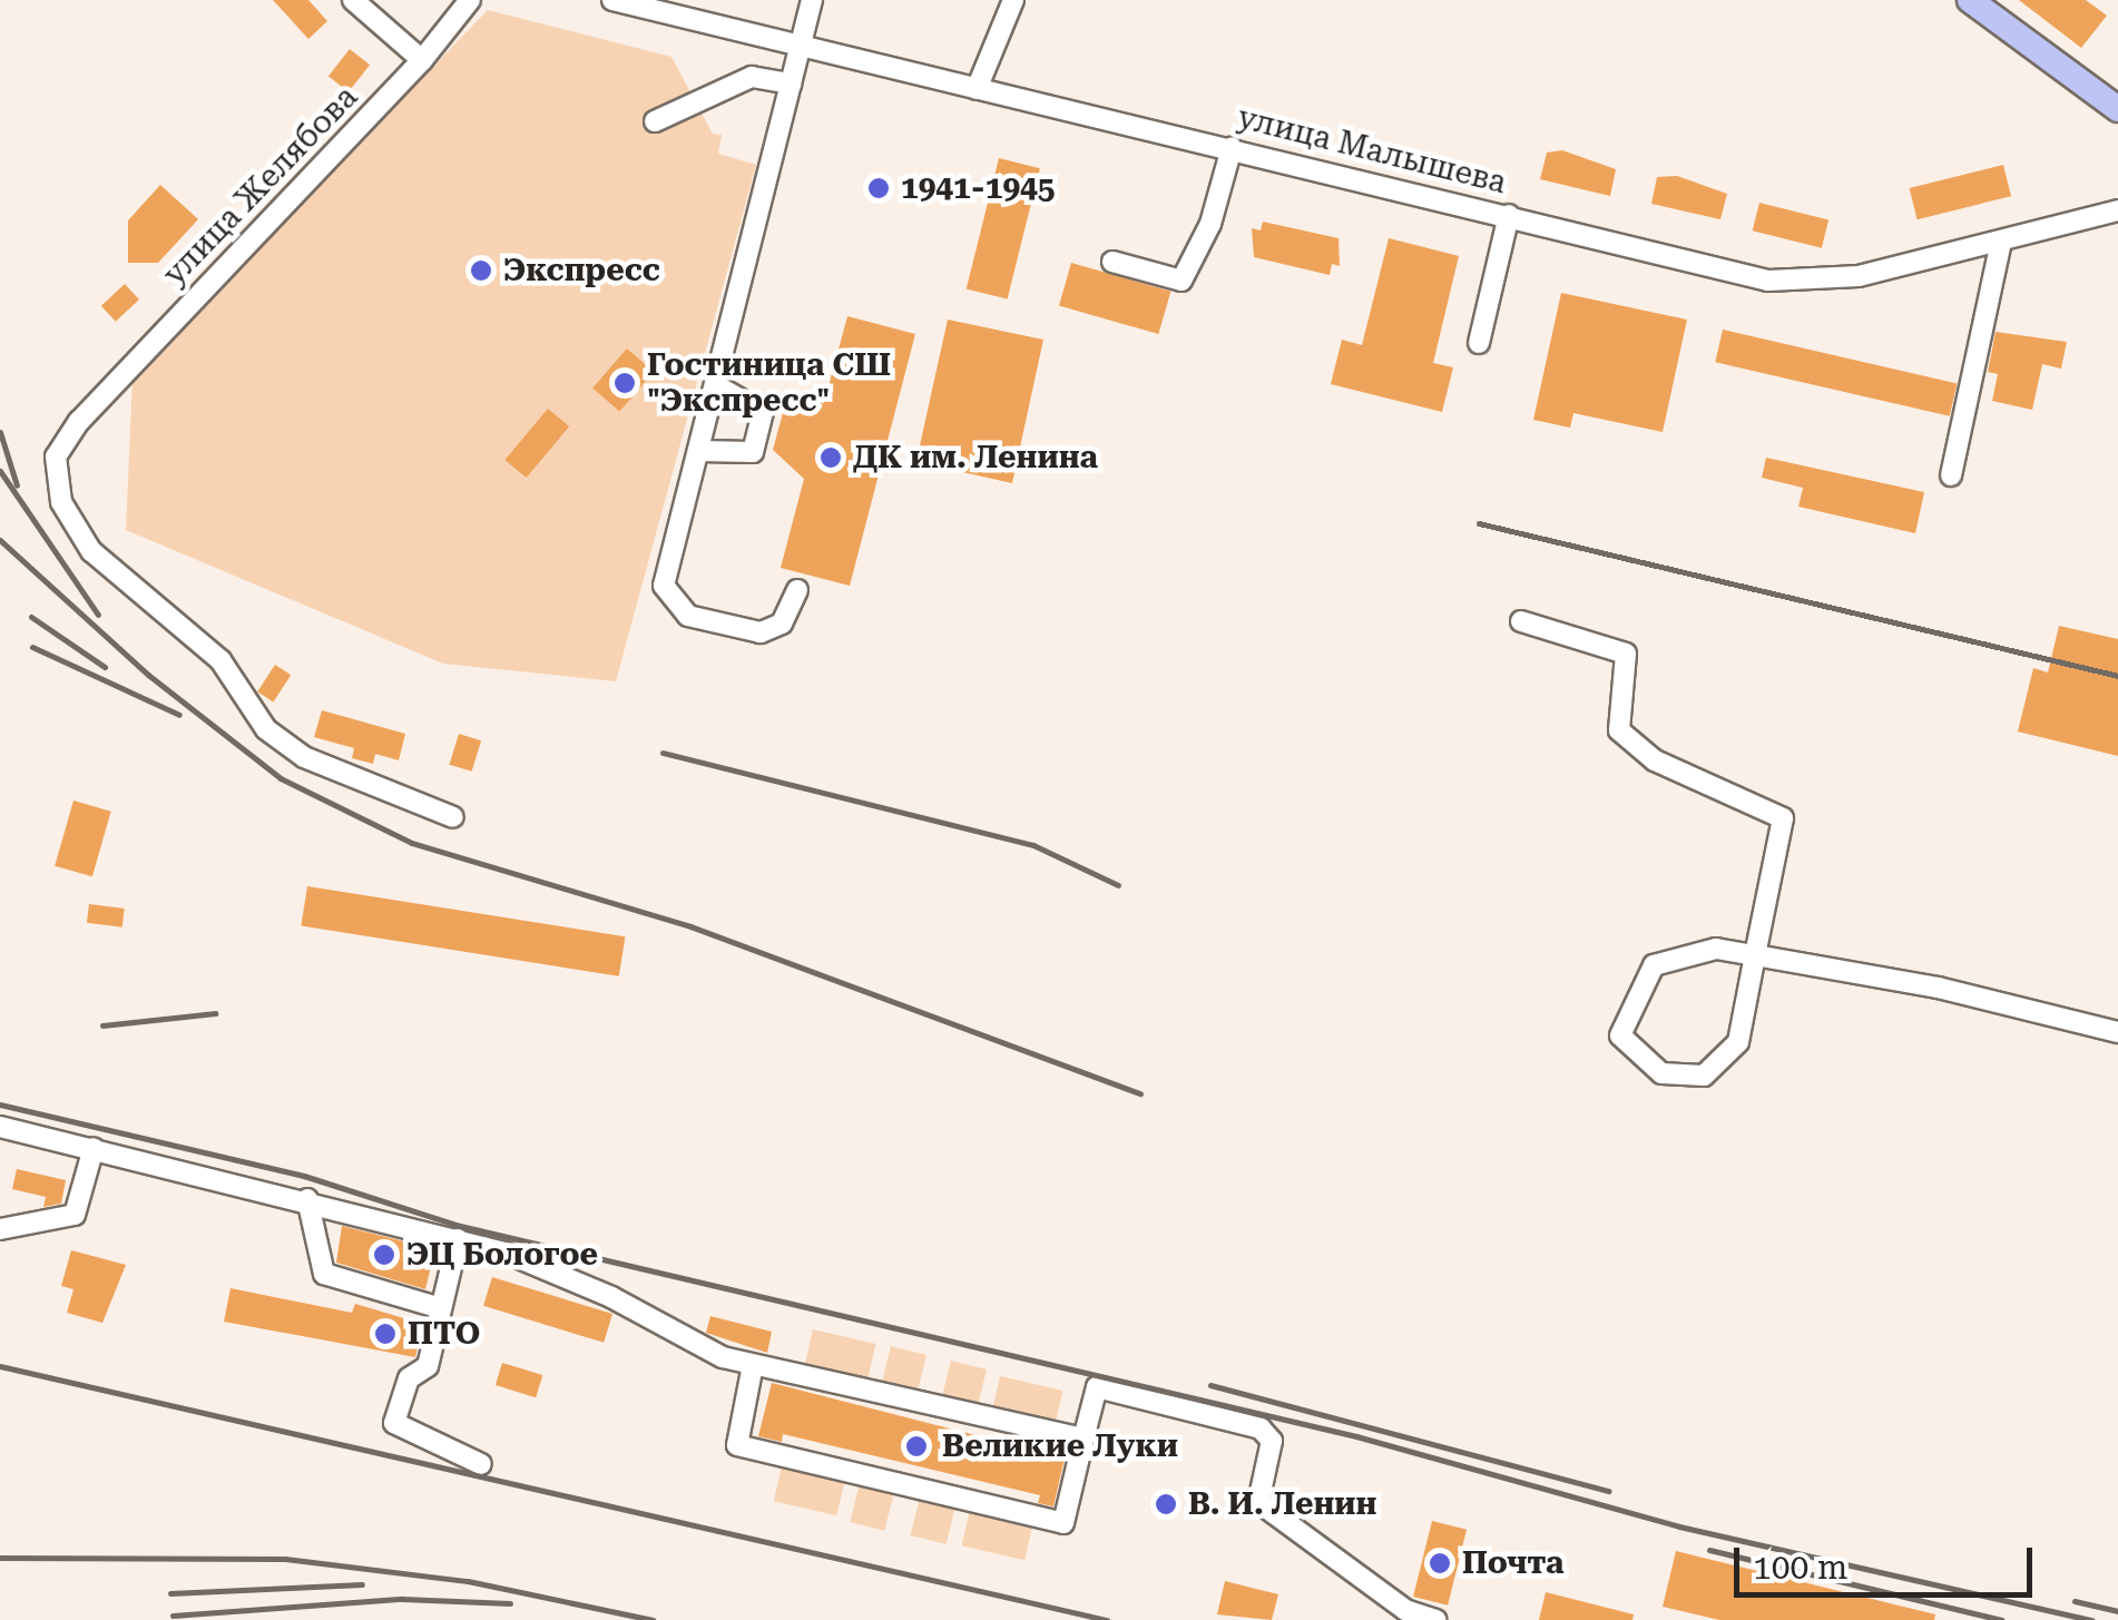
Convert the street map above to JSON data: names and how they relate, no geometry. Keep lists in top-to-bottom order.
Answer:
{
  "streets": {
    "street": ["улица Малышева", "улица Желябова"]
  },
  "places": [
    "1941-1945",
    "Экспресс",
    "Гостиница СШ \"Экспресс\"",
    "ДК им. Ленина",
    "ЭЦ Бологое",
    "ПТО",
    "Великие Луки",
    "В. И. Ленин",
    "Почта"
  ],
  "scale_bar": "100 m"
}
